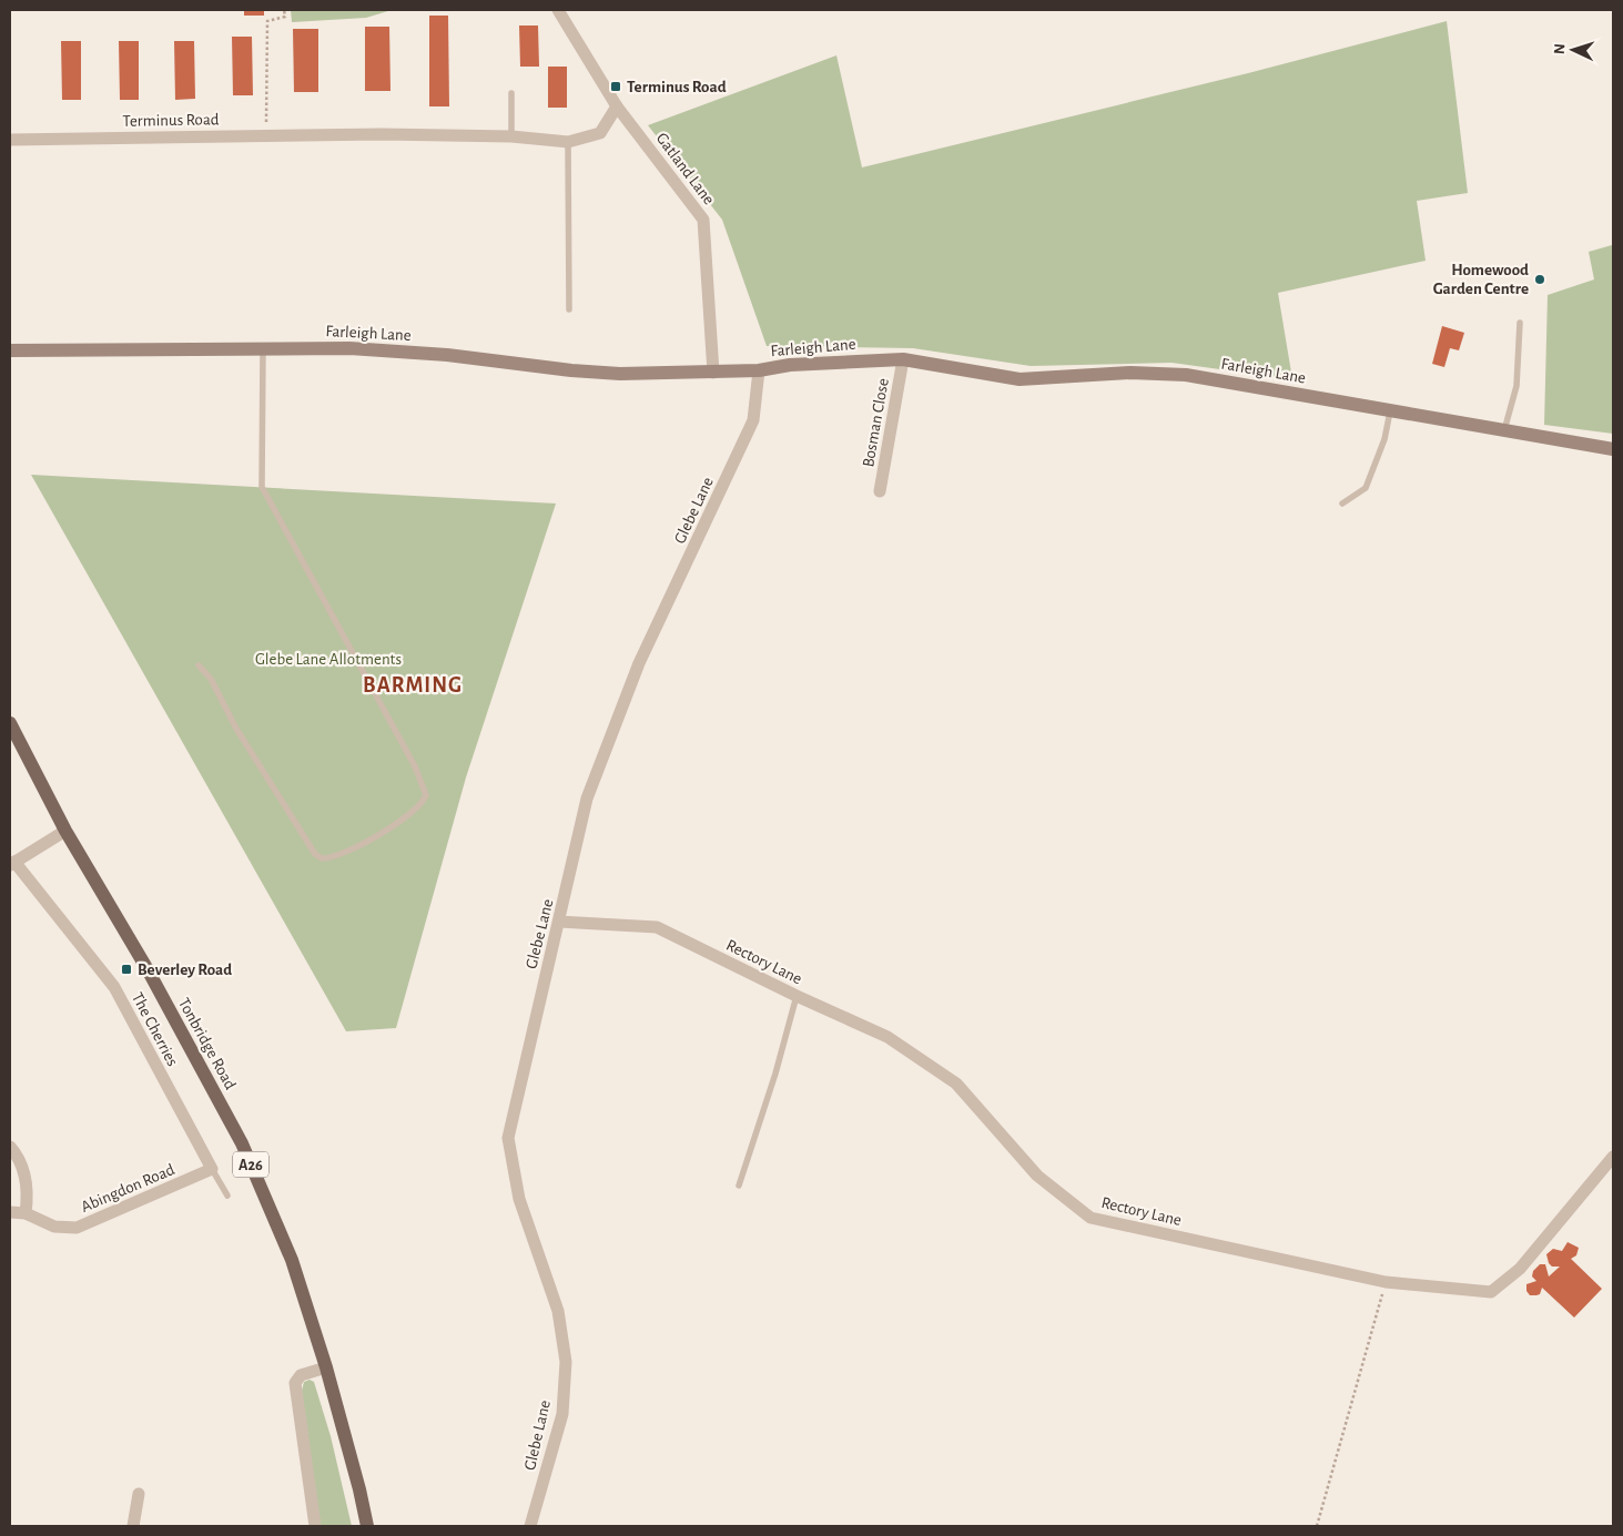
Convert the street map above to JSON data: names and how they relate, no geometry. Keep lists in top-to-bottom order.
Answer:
{
  "streets": {
    "main road": ["Tonbridge Road", "A26"],
    "street": [
      "Terminus Road",
      "Gatland Lane",
      "Farleigh Lane",
      "Bosman Close",
      "Glebe Lane",
      "Rectory Lane",
      "The Cherries",
      "Abingdon Road"
    ]
  },
  "crossings": [
    ["Terminus Road", "Gatland Lane"],
    ["Gatland Lane", "Farleigh Lane"],
    ["Farleigh Lane", "Bosman Close"],
    ["Farleigh Lane", "Glebe Lane"],
    ["Glebe Lane", "Rectory Lane"],
    ["The Cherries", "Abingdon Road"]
  ],
  "districts": ["BARMING"],
  "parks": ["Glebe Lane Allotments"],
  "places": {
    "transit": ["Terminus Road", "Beverley Road"],
    "other": ["Homewood Garden Centre"]
  },
  "north": "left"
}
